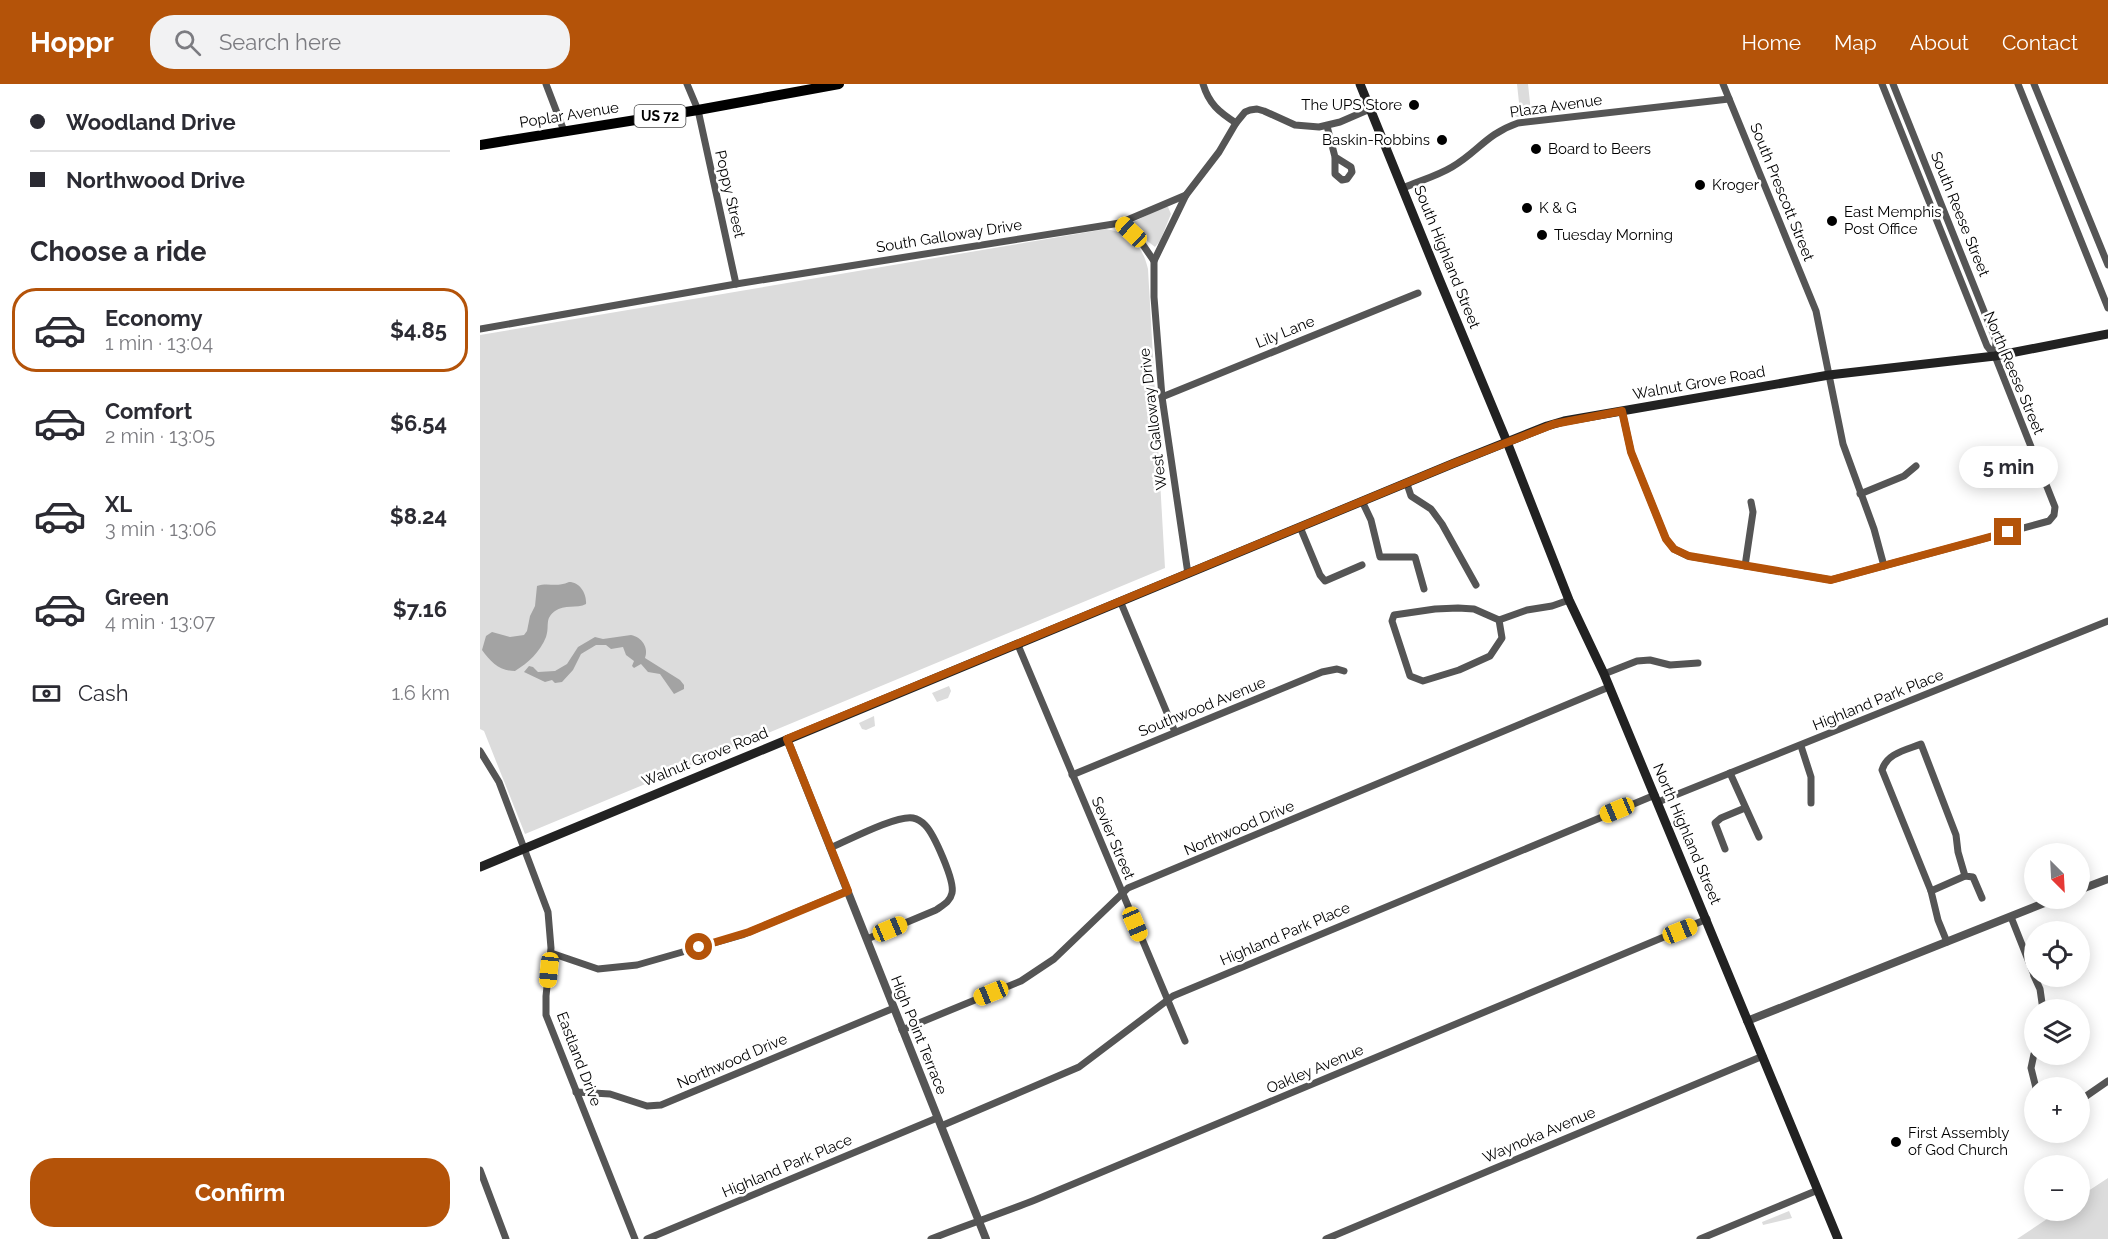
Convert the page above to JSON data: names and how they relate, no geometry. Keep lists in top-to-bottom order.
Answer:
{
  "streets": {
    "main road": [
      "Poplar Avenue",
      "US 72",
      "South Highland Street",
      "Walnut Grove Road",
      "North Highland Street"
    ],
    "street": [
      "Plaza Avenue",
      "South Prescott Street",
      "Poppy Street",
      "South Reese Street",
      "South Galloway Drive",
      "Lily Lane",
      "North Reese Street",
      "West Galloway Drive",
      "Highland Park Place",
      "Southwood Avenue",
      "Northwood Drive",
      "Sevier Street",
      "High Point Terrace",
      "Eastland Drive",
      "Oakley Avenue",
      "Waynoka Avenue"
    ]
  },
  "crossings": [
    ["Plaza Avenue", "South Prescott Street"],
    ["Plaza Avenue", "South Highland Street"],
    ["Poplar Avenue", "Poppy Street"],
    ["South Prescott Street", "North Reese Street"],
    ["South Prescott Street", "Walnut Grove Road"],
    ["Poppy Street", "South Galloway Drive"],
    ["South Reese Street", "North Reese Street"],
    ["South Reese Street", "Walnut Grove Road"],
    ["South Galloway Drive", "West Galloway Drive"],
    ["South Highland Street", "Walnut Grove Road"],
    ["South Highland Street", "North Highland Street"],
    ["Lily Lane", "West Galloway Drive"],
    ["North Reese Street", "Walnut Grove Road"],
    ["Walnut Grove Road", "West Galloway Drive"],
    ["Walnut Grove Road", "North Highland Street"],
    ["Walnut Grove Road", "Sevier Street"],
    ["Walnut Grove Road", "High Point Terrace"],
    ["Walnut Grove Road", "Eastland Drive"],
    ["Highland Park Place", "North Highland Street"],
    ["Highland Park Place", "Sevier Street"],
    ["Highland Park Place", "High Point Terrace"],
    ["Southwood Avenue", "Sevier Street"],
    ["Northwood Drive", "North Highland Street"],
    ["Northwood Drive", "Sevier Street"],
    ["Northwood Drive", "High Point Terrace"],
    ["Northwood Drive", "Eastland Drive"],
    ["North Highland Street", "Oakley Avenue"],
    ["North Highland Street", "Waynoka Avenue"],
    ["High Point Terrace", "Oakley Avenue"]
  ],
  "places": [
    "The UPS Store",
    "Baskin-Robbins",
    "Board to Beers",
    "Kroger",
    "K & G",
    "East Memphis Post Office",
    "Tuesday Morning",
    "First Assembly of God Church"
  ],
  "north": "bottom right",
  "page": {
    "header": "Hoppr",
    "search": "Search here",
    "nav": [
      "Home",
      "Map",
      "About",
      "Contact"
    ],
    "banner": ["Woodland Drive", "Northwood Drive"],
    "heading": "Choose a ride",
    "list": [
      {
        "name": "Economy",
        "note": "1 min · 13:04",
        "value": "$4.85"
      },
      {
        "name": "Comfort",
        "note": "2 min · 13:05",
        "value": "$6.54"
      },
      {
        "name": "XL",
        "note": "3 min · 13:06",
        "value": "$8.24"
      },
      {
        "name": "Green",
        "note": "4 min · 13:07",
        "value": "$7.16"
      }
    ],
    "bubble": "5 min",
    "pay": ["Cash", "1.6 km"],
    "map_buttons": ["+", "−"],
    "buttons": "Confirm"
  }
}
